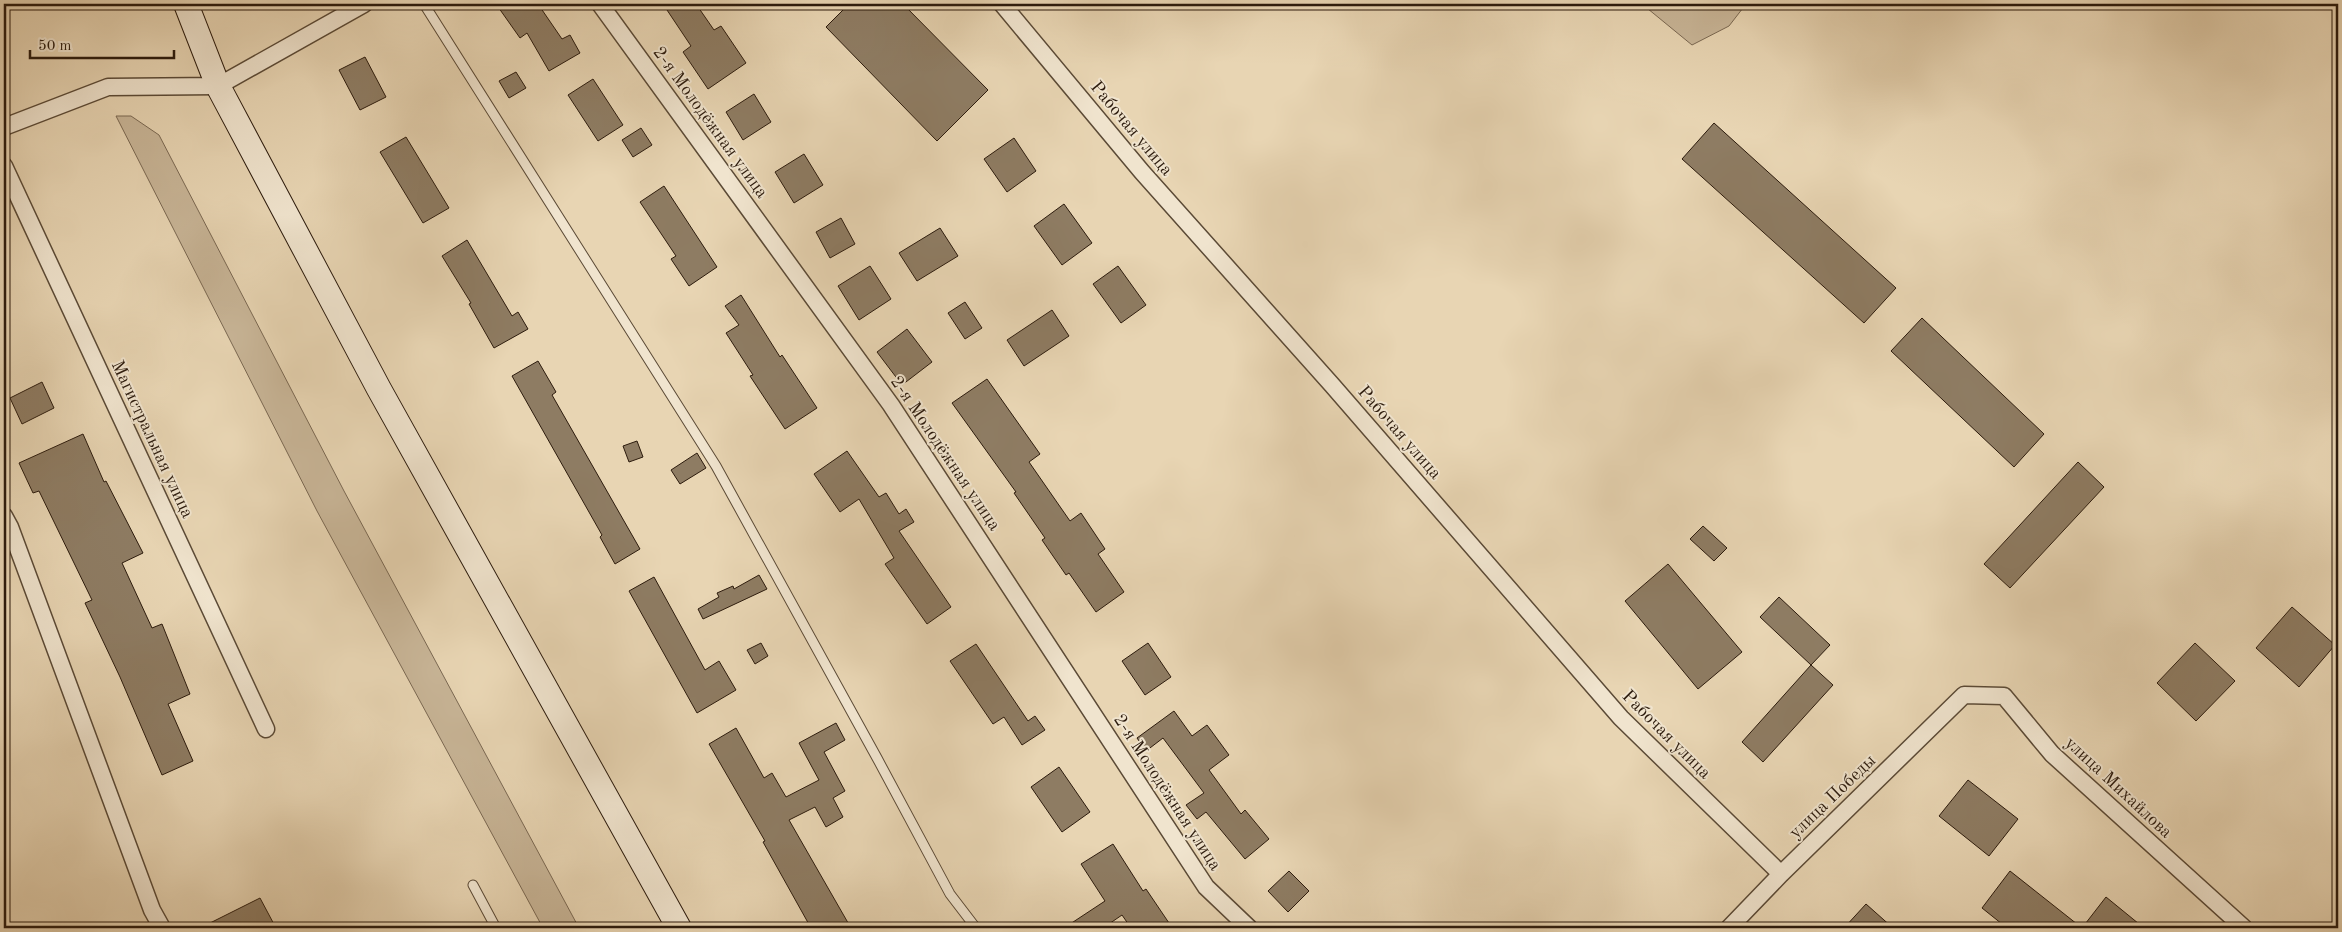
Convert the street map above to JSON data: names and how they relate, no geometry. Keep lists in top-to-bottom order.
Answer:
{
  "streets": {
    "street": [
      "2-я Молодёжная улица",
      "Рабочая улица",
      "Магистральная улица",
      "улица Михайлова",
      "улица Победы"
    ]
  },
  "crossings": [
    ["Рабочая улица", "улица Победы"],
    ["улица Михайлова", "улица Победы"]
  ],
  "scale_bar": "50 m"
}
